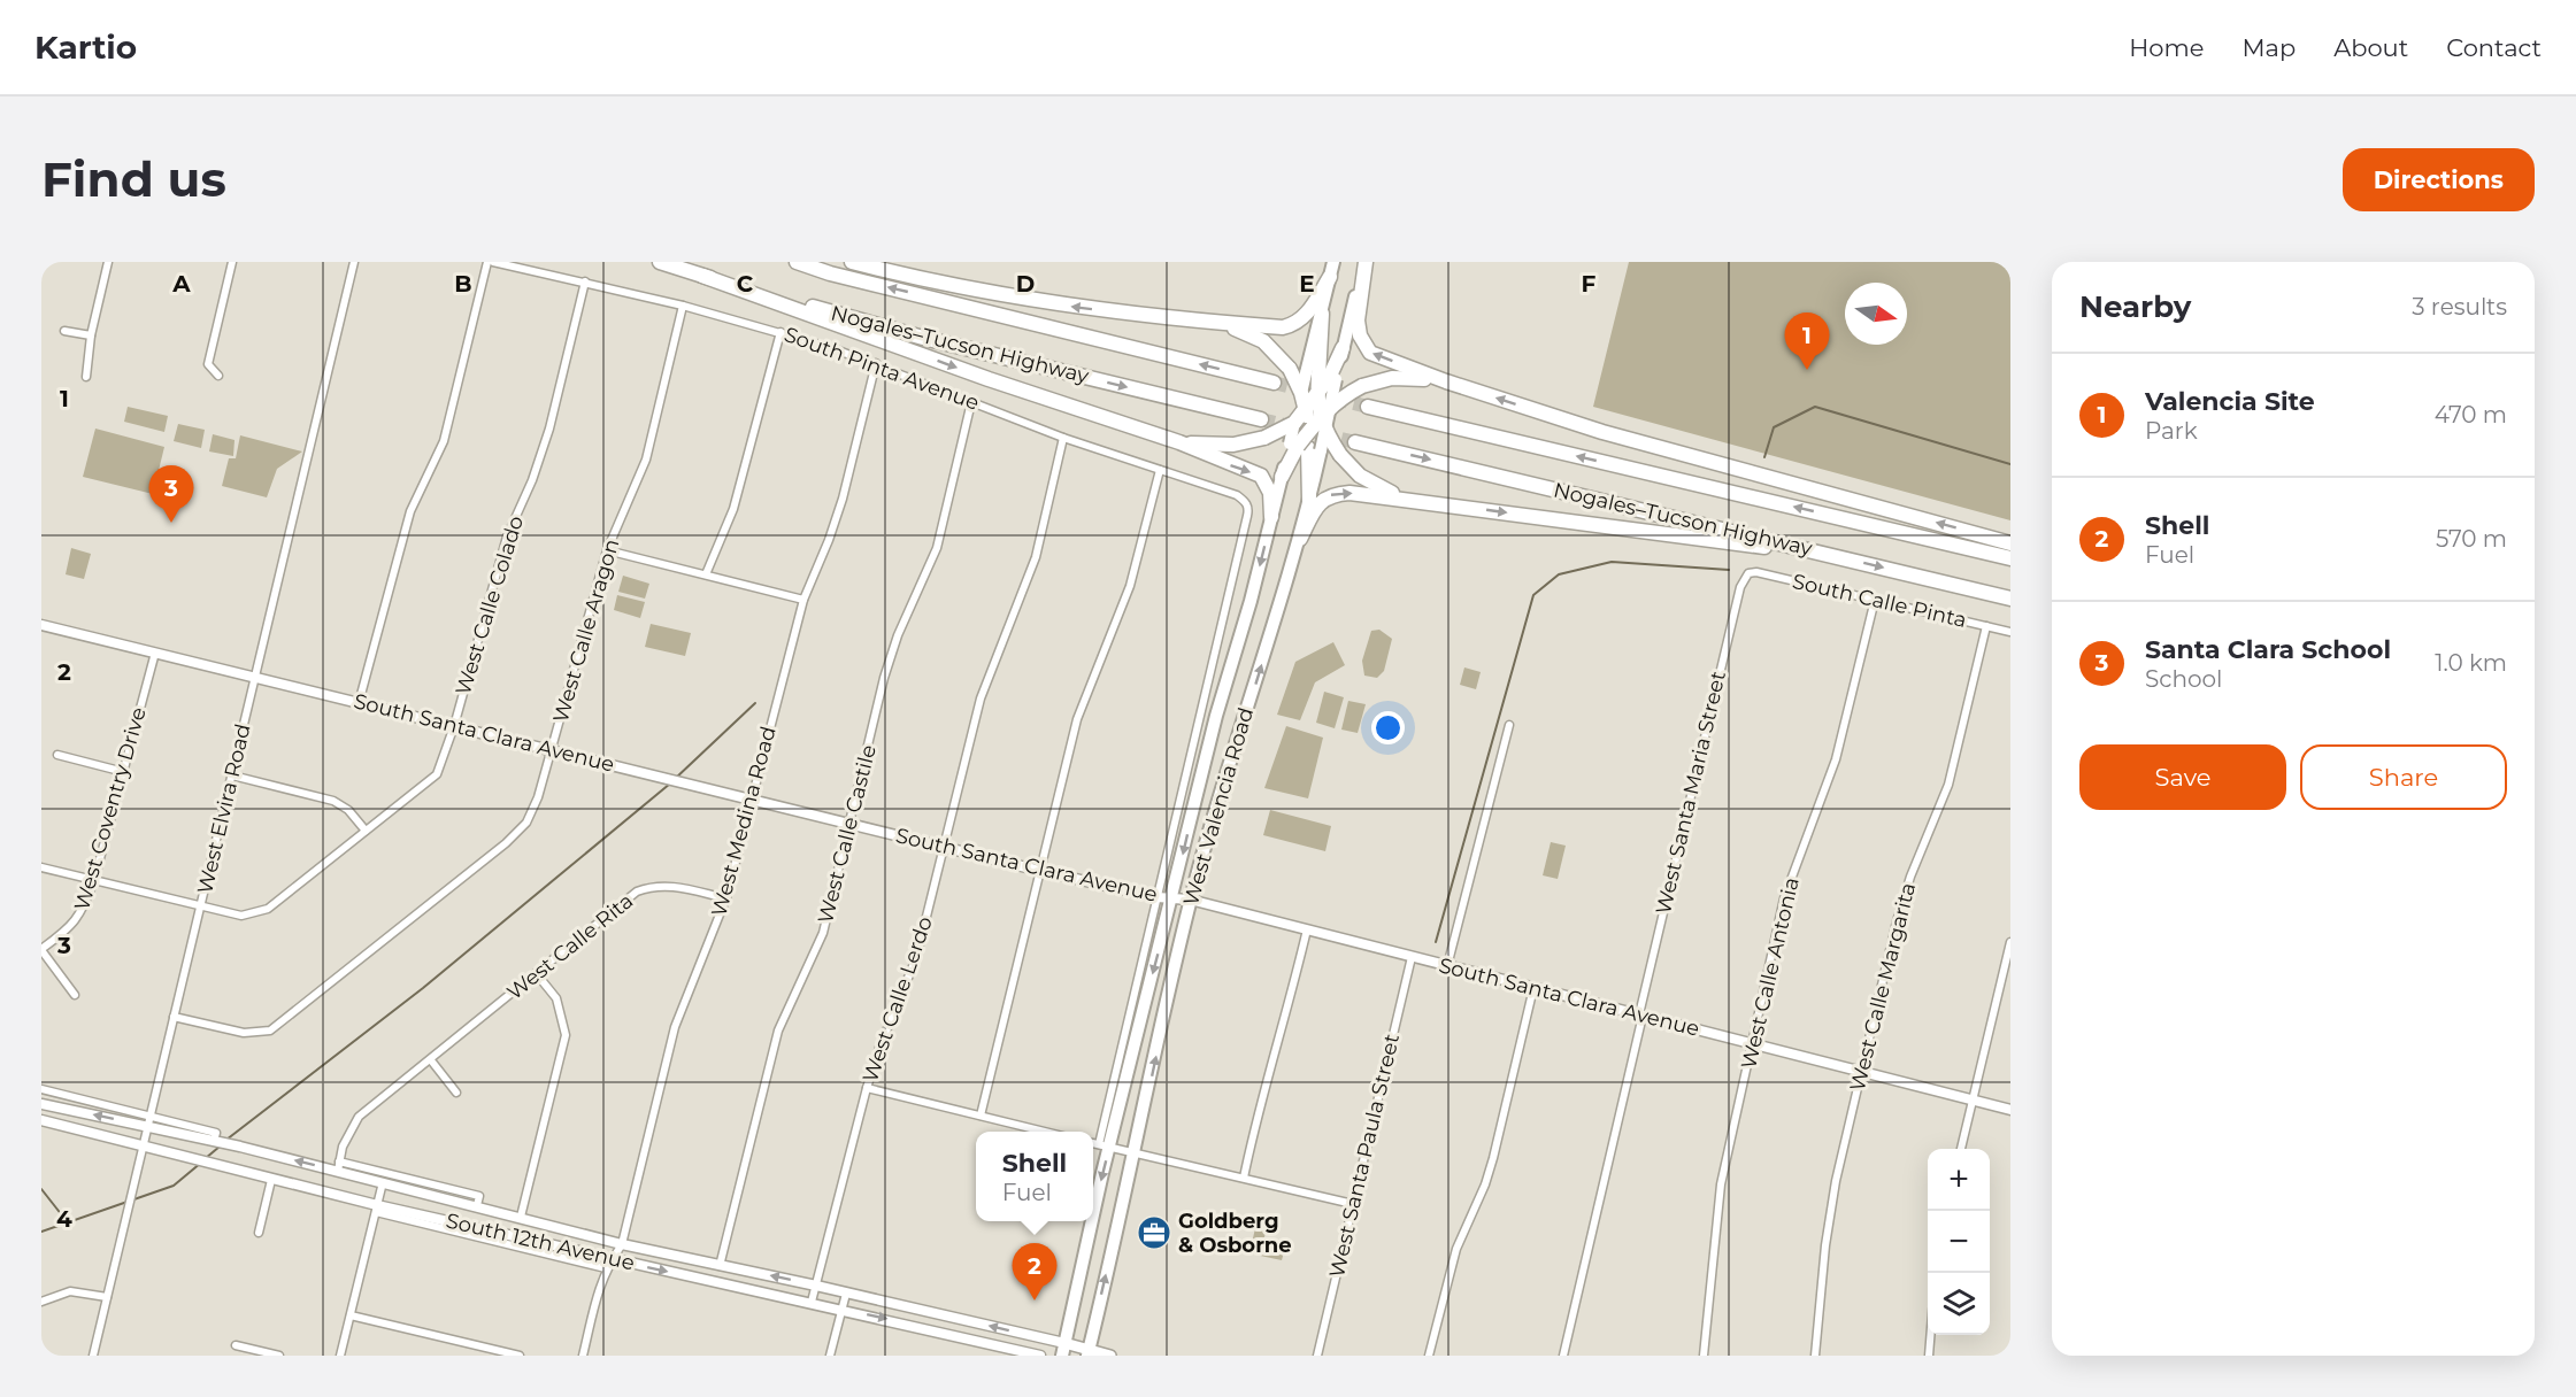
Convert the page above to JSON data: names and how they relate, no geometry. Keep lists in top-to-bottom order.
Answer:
{
  "streets": {
    "highway": ["Nogales–Tucson Highway"],
    "main road": ["West Valencia Road", "South 12th Avenue"],
    "street": [
      "South Pinta Avenue",
      "South Calle Pinta",
      "West Calle Colado",
      "West Calle Aragon",
      "South Santa Clara Avenue",
      "West Santa Maria Street",
      "West Coventry Drive",
      "West Elvira Road",
      "West Medina Road",
      "West Calle Castile",
      "West Calle Rita",
      "West Calle Antonia",
      "West Calle Margarita",
      "West Calle Lerdo",
      "West Santa Paula Street"
    ]
  },
  "crossings": [
    ["South Pinta Avenue", "West Calle Colado"],
    ["South Pinta Avenue", "West Calle Aragon"],
    ["South Pinta Avenue", "West Valencia Road"],
    ["South Pinta Avenue", "West Medina Road"],
    ["South Pinta Avenue", "West Calle Castile"],
    ["South Pinta Avenue", "West Calle Lerdo"],
    ["South Calle Pinta", "West Santa Maria Street"],
    ["South Calle Pinta", "West Calle Antonia"],
    ["South Calle Pinta", "West Calle Margarita"],
    ["West Calle Colado", "South Santa Clara Avenue"],
    ["West Calle Colado", "West Coventry Drive"],
    ["West Calle Colado", "West Elvira Road"],
    ["West Calle Aragon", "South Santa Clara Avenue"],
    ["West Calle Aragon", "West Elvira Road"],
    ["South Santa Clara Avenue", "West Santa Maria Street"],
    ["South Santa Clara Avenue", "West Valencia Road"],
    ["South Santa Clara Avenue", "West Coventry Drive"],
    ["South Santa Clara Avenue", "West Elvira Road"],
    ["South Santa Clara Avenue", "West Medina Road"],
    ["South Santa Clara Avenue", "West Calle Castile"],
    ["South Santa Clara Avenue", "West Calle Antonia"],
    ["South Santa Clara Avenue", "West Calle Margarita"],
    ["South Santa Clara Avenue", "West Calle Lerdo"],
    ["South Santa Clara Avenue", "West Santa Paula Street"],
    ["West Valencia Road", "South 12th Avenue"],
    ["West Elvira Road", "South 12th Avenue"],
    ["West Medina Road", "West Calle Rita"],
    ["West Medina Road", "South 12th Avenue"],
    ["West Calle Castile", "South 12th Avenue"],
    ["West Calle Rita", "South 12th Avenue"],
    ["West Calle Lerdo", "South 12th Avenue"]
  ],
  "places": {
    "office": ["Goldberg & Osborne"]
  },
  "north": "right",
  "page": {
    "header": "Kartio",
    "nav": [
      "Home",
      "Map",
      "About",
      "Contact"
    ],
    "buttons": [
      "Directions",
      ["Save", "Share"]
    ],
    "title": "Find us",
    "heading": ["Nearby", "3 results"],
    "pins": ["1", "3", "2"],
    "list": [
      {
        "mark": "1",
        "name": "Valencia Site",
        "note": "Park",
        "value": "470 m"
      },
      {
        "mark": "2",
        "name": "Shell",
        "note": "Fuel",
        "value": "570 m"
      },
      {
        "mark": "3",
        "name": "Santa Clara School",
        "note": "School",
        "value": "1.0 km"
      }
    ],
    "popup": ["Shell", "Fuel"],
    "map_buttons": ["+", "−"]
  },
  "grid": {
    "columns": [
      "A",
      "B",
      "C",
      "D",
      "E",
      "F"
    ],
    "rows": [
      "1",
      "2",
      "3",
      "4"
    ]
  }
}
